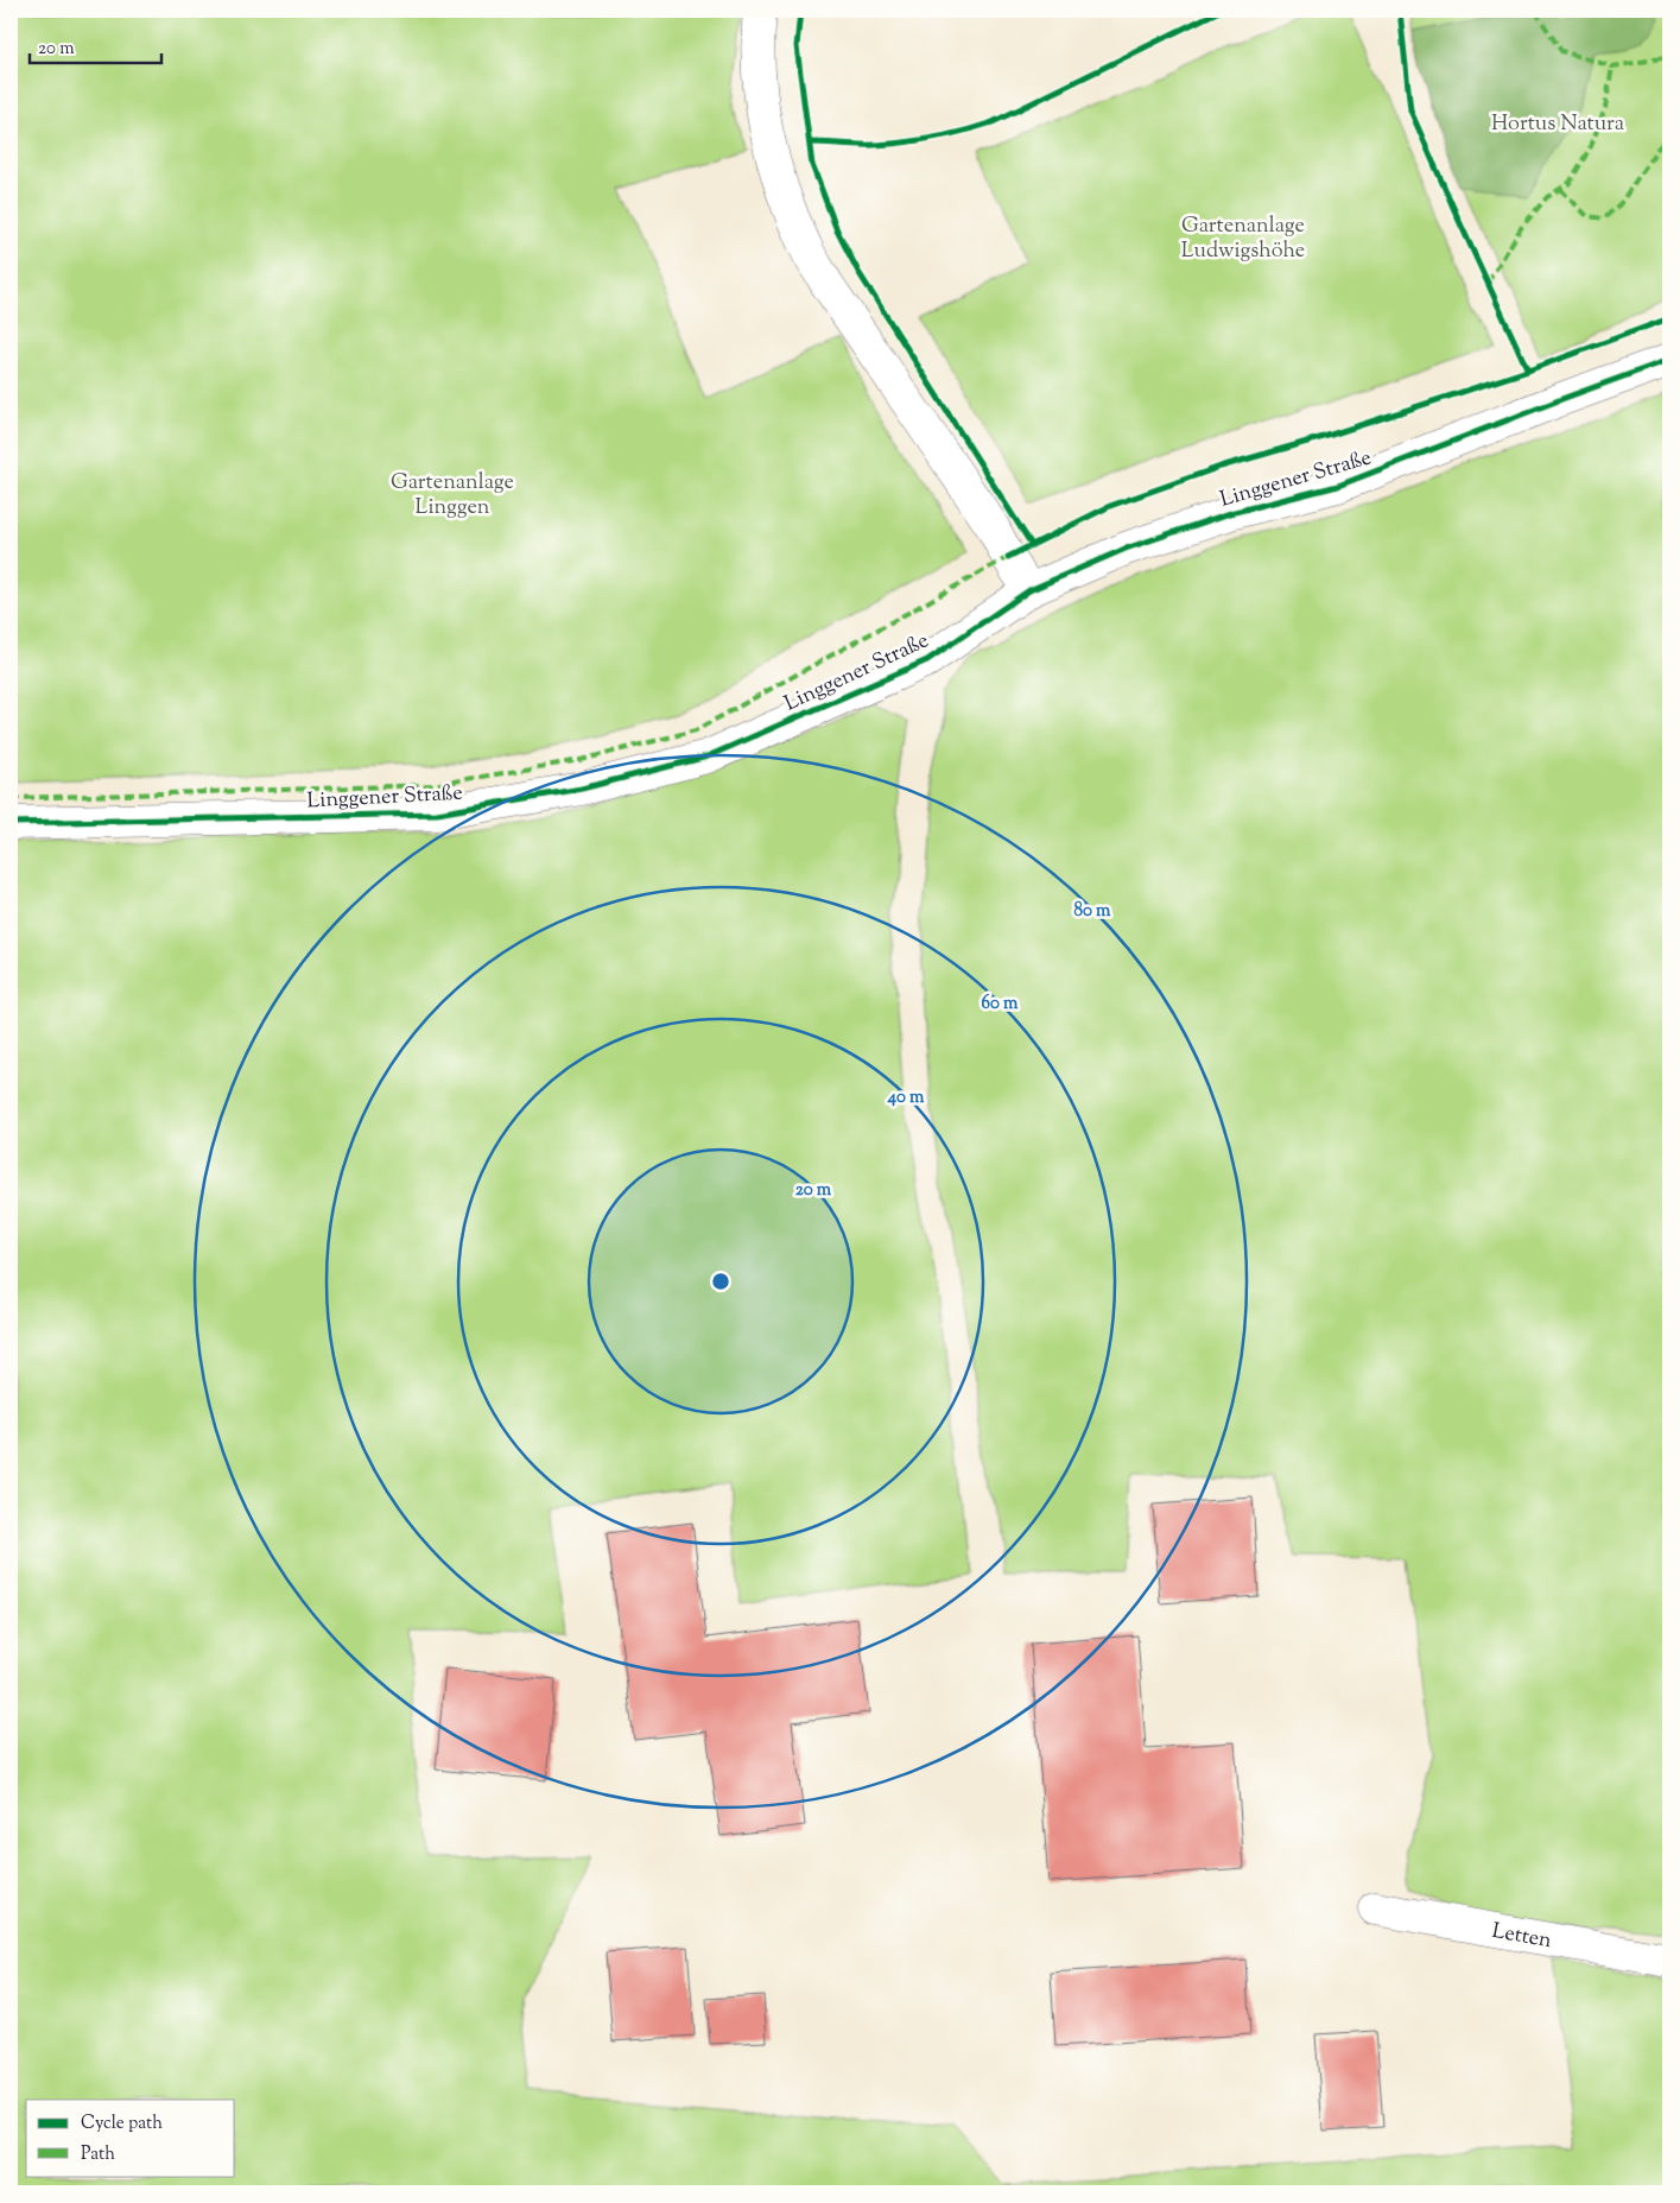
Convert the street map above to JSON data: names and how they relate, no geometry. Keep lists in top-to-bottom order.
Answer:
{
  "streets": {
    "street": ["Linggener Straße", "Letten"]
  },
  "parks": ["Hortus Natura", "Gartenanlage Ludwigshöhe", "Gartenanlage Linggen"],
  "legend": ["Cycle path", "Path"],
  "scale_bar": "20 m",
  "rings": [
    "80 m",
    "60 m",
    "40 m",
    "20 m"
  ]
}
